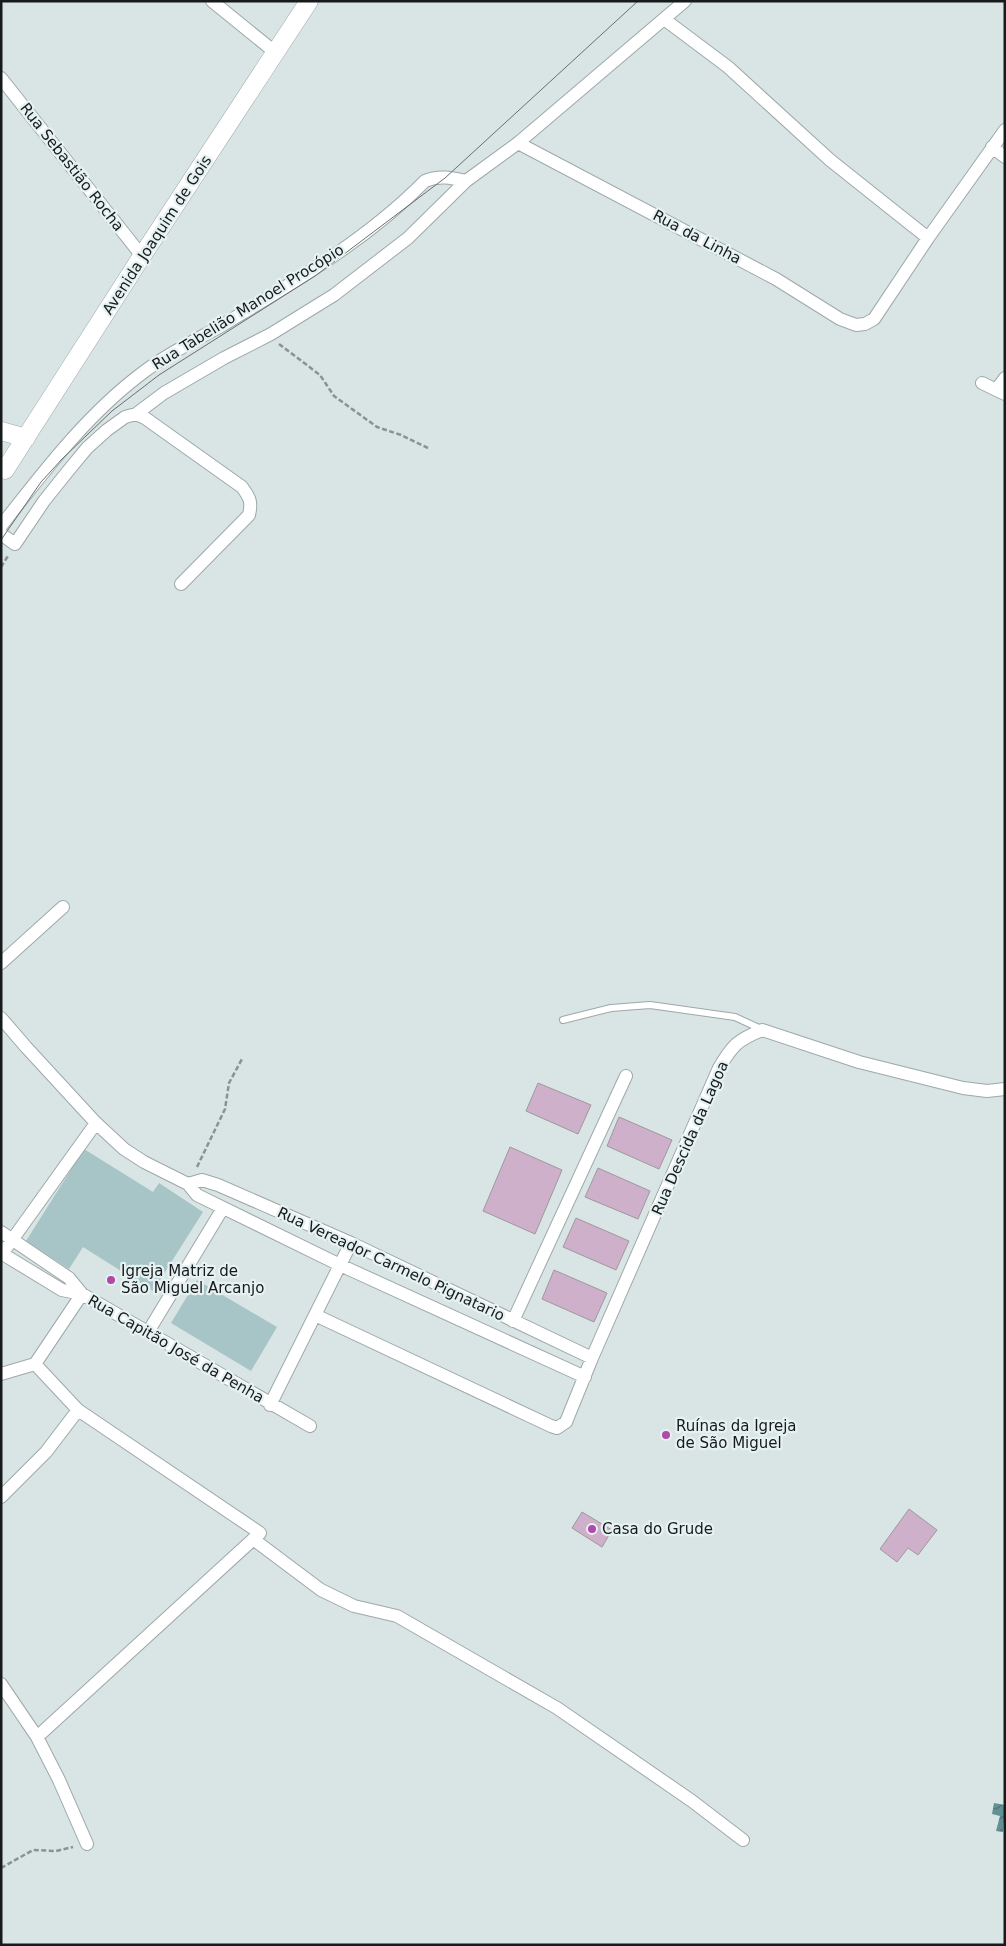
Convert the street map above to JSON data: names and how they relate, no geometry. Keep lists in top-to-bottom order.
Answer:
{
  "streets": {
    "main road": ["Avenida Joaquim de Gois"],
    "street": [
      "Rua Sebastião Rocha",
      "Rua da Linha",
      "Rua Tabelião Manoel Procópio",
      "Rua Descida da Lagoa",
      "Rua Vereador Carmelo Pignatario",
      "Rua Capitão José da Penha"
    ]
  },
  "crossings": [
    ["Rua Sebastião Rocha", "Avenida Joaquim de Gois"],
    ["Rua Descida da Lagoa", "Rua Vereador Carmelo Pignatario"]
  ],
  "places": ["Igreja Matriz de São Miguel Arcanjo", "Ruínas da Igreja de São Miguel", "Casa do Grude"]
}
